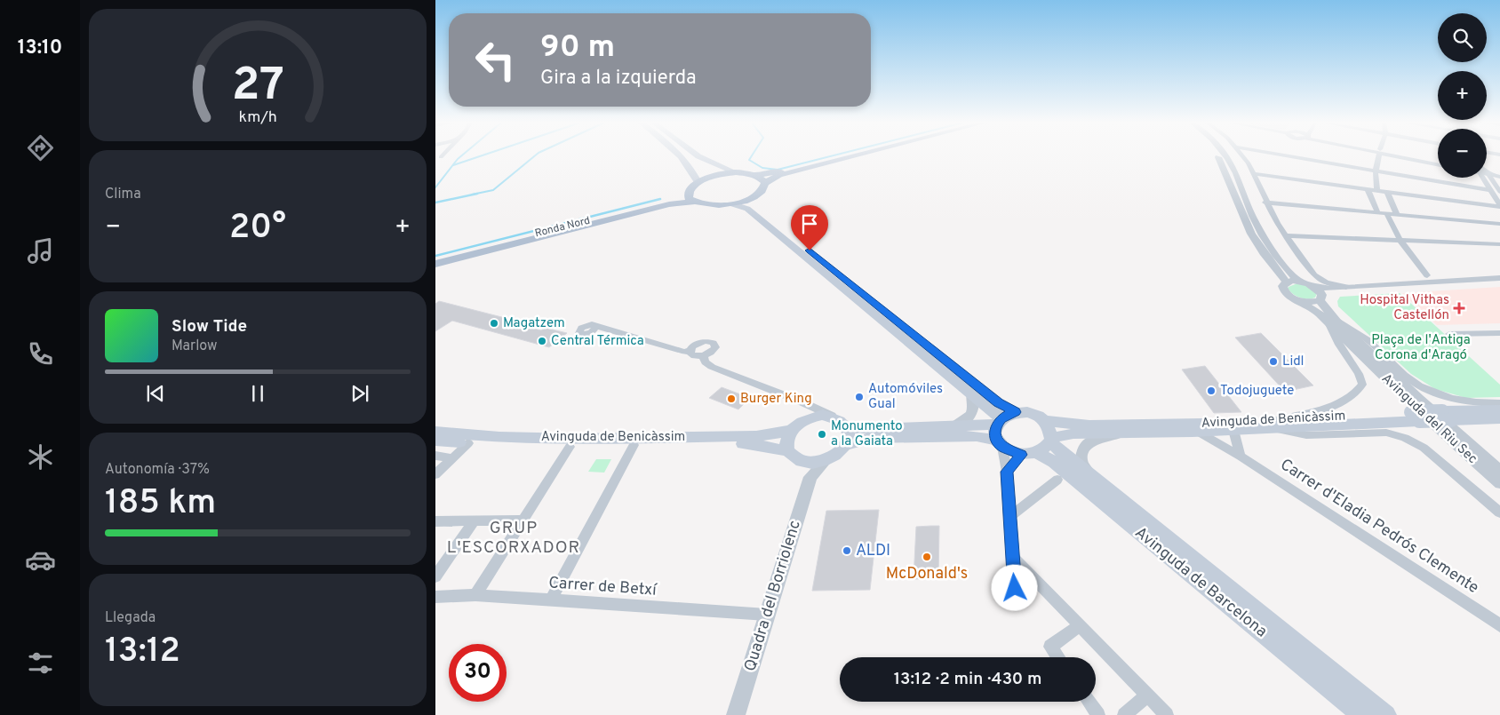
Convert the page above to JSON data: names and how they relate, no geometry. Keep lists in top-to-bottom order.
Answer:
{
  "streets": {
    "main road": ["Ronda Nord", "Avinguda de Benicàssim", "Avinguda de Barcelona"],
    "street": [
      "Avinguda del Riu Sec",
      "Carrer d'Eladia Pedrós Clemente",
      "Carrer de Betxí",
      "Quadra del Borriolenc"
    ]
  },
  "crossings": [
    ["Avinguda de Benicàssim", "Carrer d'Eladia Pedrós Clemente"],
    ["Avinguda de Benicàssim", "Avinguda de Barcelona"],
    ["Avinguda de Benicàssim", "Quadra del Borriolenc"],
    ["Carrer de Betxí", "Quadra del Borriolenc"]
  ],
  "districts": ["GRUP L'ESCORXADOR"],
  "parks": ["Plaça de l'Antiga Corona d'Aragó"],
  "places": {
    "health": ["Hospital Vithas Castellón"],
    "other": [
      "Magatzem",
      "Central Térmica",
      "Lidl",
      "Todojuguete",
      "Automóviles Gual",
      "Burger King",
      "Monumento a la Gaiata",
      "ALDI",
      "McDonald's"
    ]
  },
  "page": {
    "tabs": "13:10",
    "map_buttons": ["+", "−"],
    "turn": ["90 m", "Gira a la izquierda"],
    "tile": [
      "Clima",
      ["Autonomía · 37%", "185 km"],
      ["Llegada", "13:12"]
    ],
    "heat": ["−", "20°", "+"],
    "song": ["Slow Tide", "Marlow"],
    "limit": "30",
    "trip": "13:12 · 2 min · 430 m",
    "gauge": ["27", "km/h"]
  }
}
